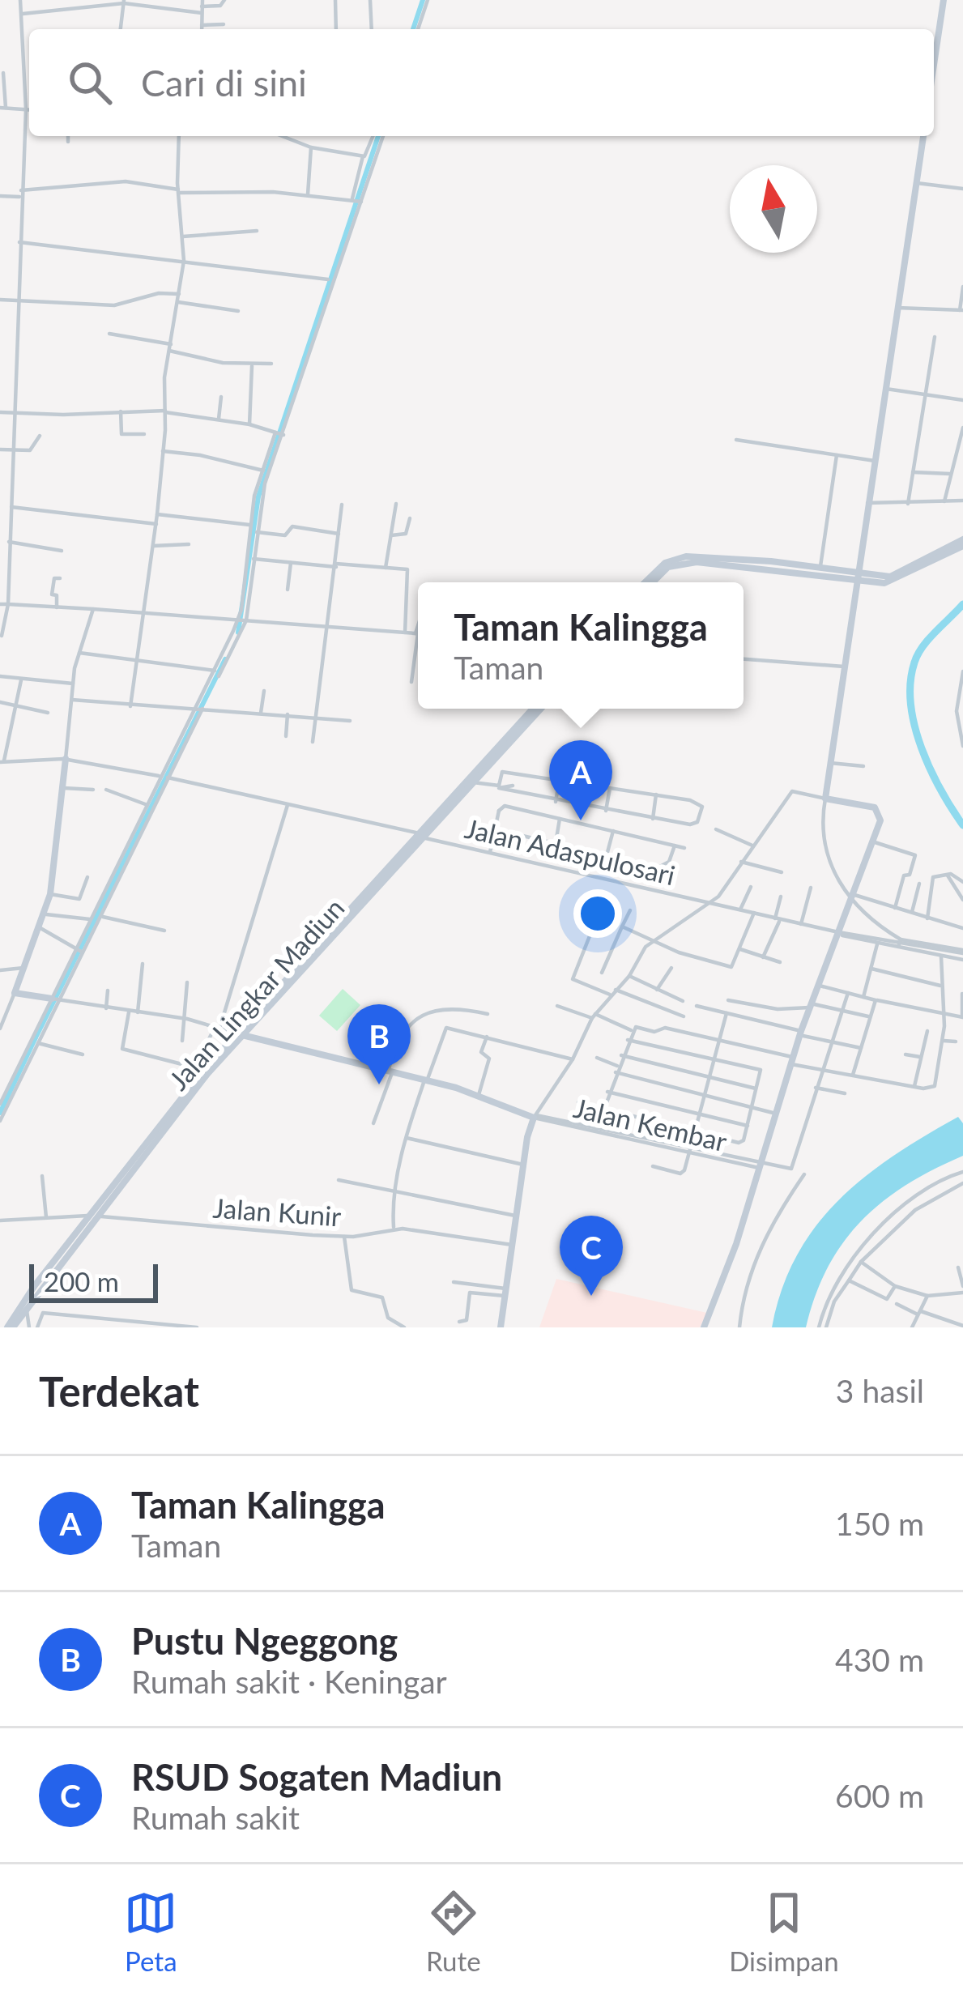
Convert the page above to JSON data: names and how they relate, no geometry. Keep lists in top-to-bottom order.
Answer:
{
  "streets": {
    "main road": ["Jalan Lingkar Madiun"],
    "street": ["Jalan Adaspulosari", "Jalan Kembar", "Jalan Kunir"]
  },
  "crossings": [
    ["Jalan Adaspulosari", "Jalan Lingkar Madiun"],
    ["Jalan Lingkar Madiun", "Jalan Kunir"]
  ],
  "scale_bar": "200 m",
  "north": "top",
  "page": {
    "search": "Cari di sini",
    "popup": ["Taman Kalingga", "Taman"],
    "pins": ["A", "B", "C"],
    "scale": "200 m",
    "heading": ["Terdekat", "3 hasil"],
    "list": [
      {
        "mark": "A",
        "name": "Taman Kalingga",
        "note": "Taman",
        "value": "150 m"
      },
      {
        "mark": "B",
        "name": "Pustu Ngeggong",
        "note": "Rumah sakit · Keningar",
        "value": "430 m"
      },
      {
        "mark": "C",
        "name": "RSUD Sogaten Madiun",
        "note": "Rumah sakit",
        "value": "600 m"
      }
    ],
    "nav": ["Peta", "Rute", "Disimpan"]
  }
}
